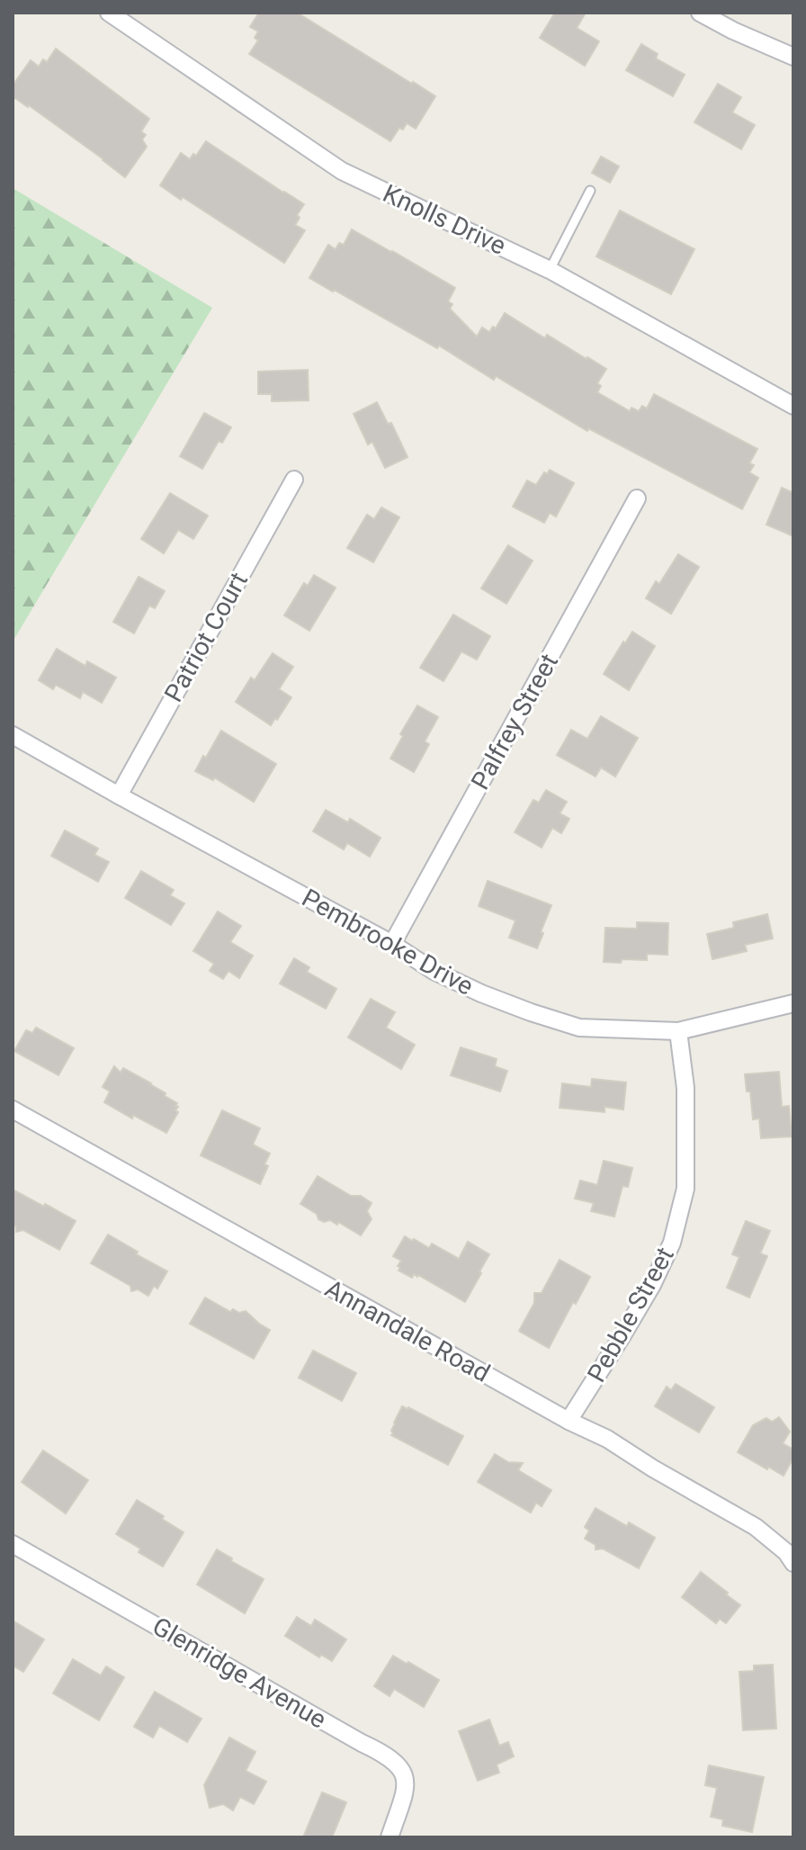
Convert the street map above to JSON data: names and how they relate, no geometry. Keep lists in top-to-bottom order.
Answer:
{
  "streets": {
    "street": [
      "Knolls Drive",
      "Patriot Court",
      "Palfrey Street",
      "Pembrooke Drive",
      "Pebble Street",
      "Annandale Road",
      "Glenridge Avenue"
    ]
  },
  "crossings": [
    ["Patriot Court", "Pembrooke Drive"],
    ["Palfrey Street", "Pembrooke Drive"],
    ["Pembrooke Drive", "Pebble Street"],
    ["Pebble Street", "Annandale Road"]
  ]
}
